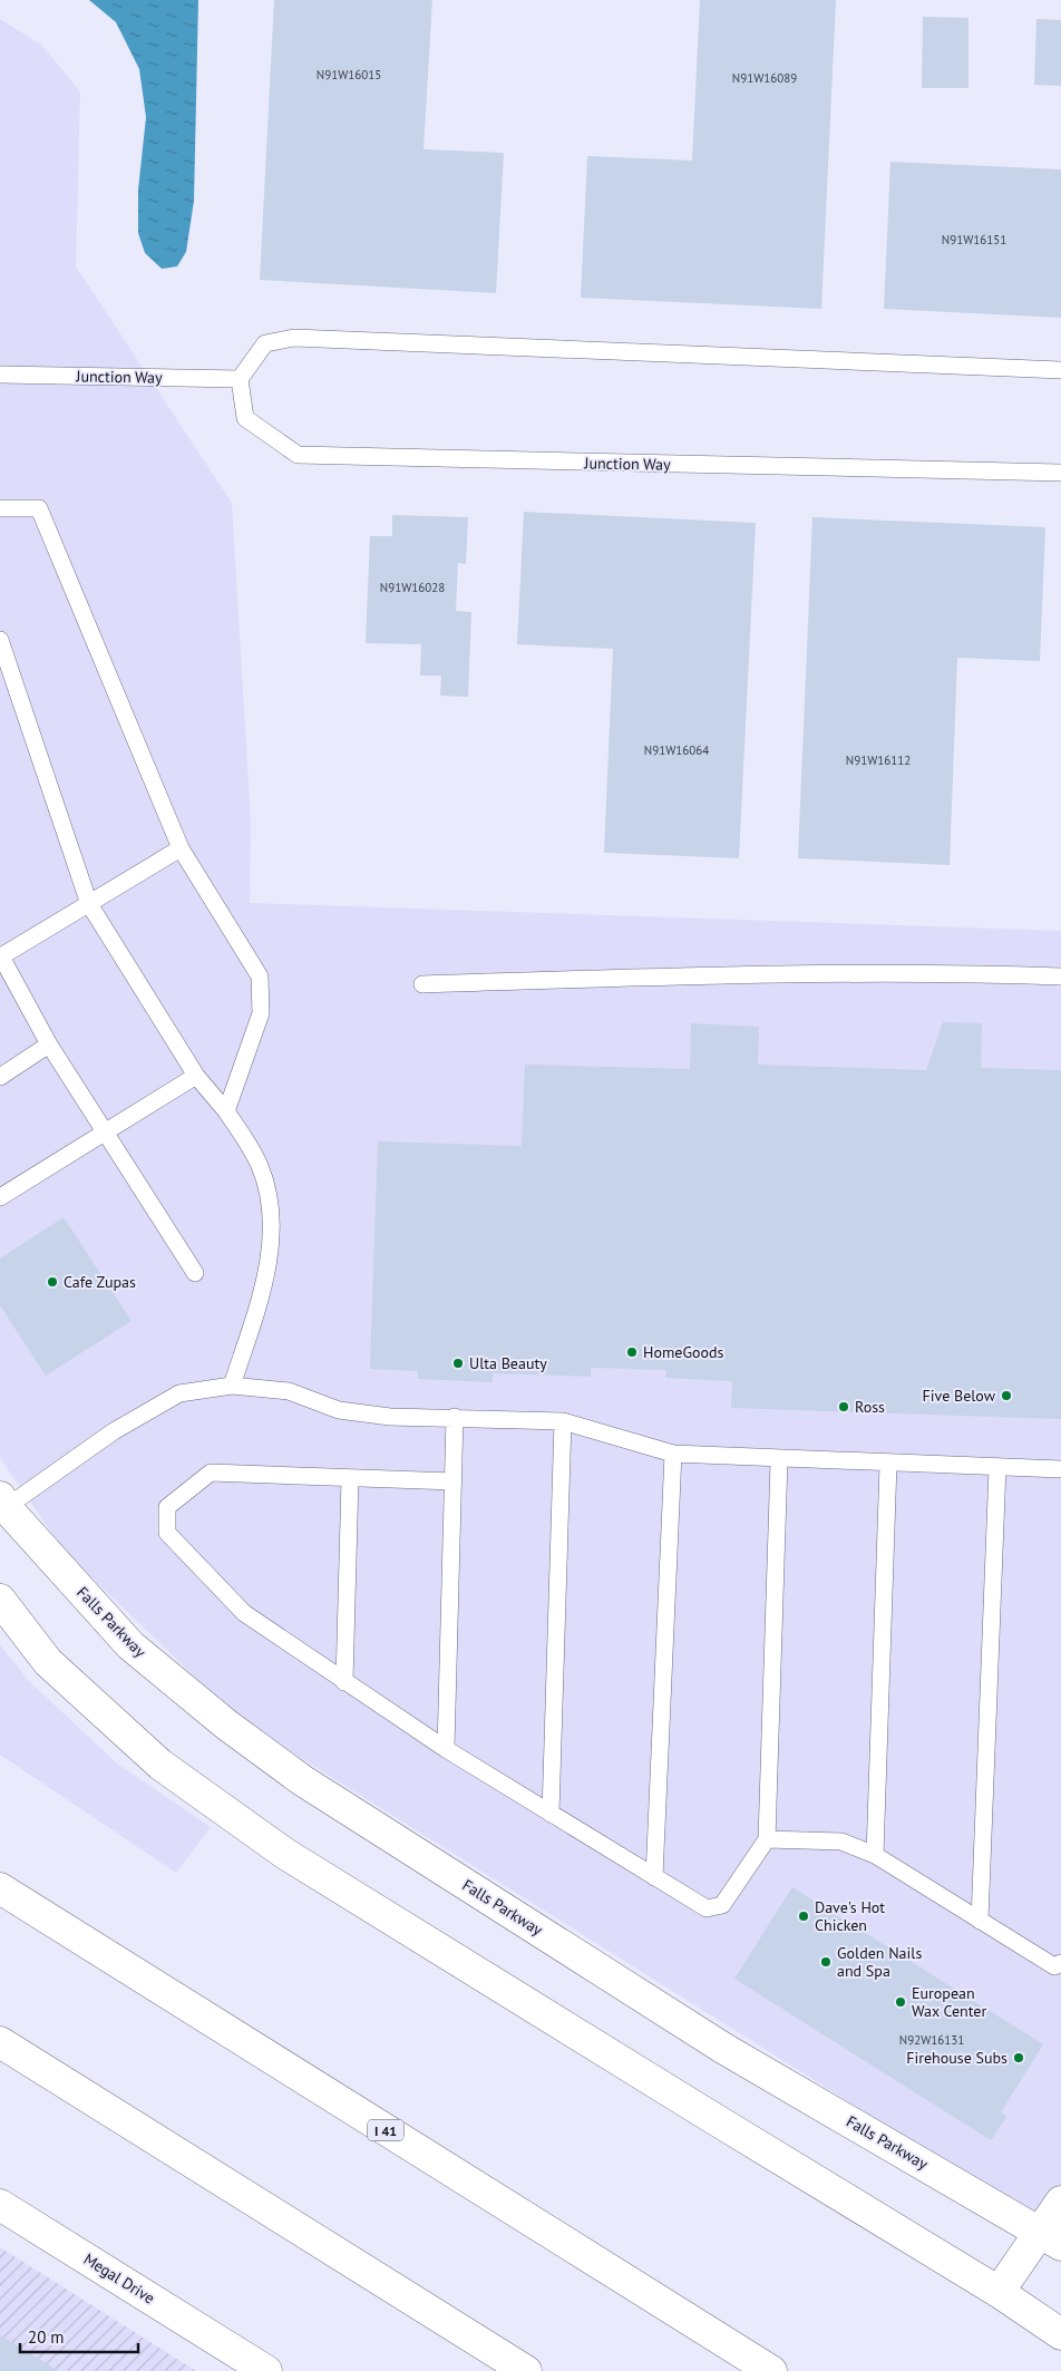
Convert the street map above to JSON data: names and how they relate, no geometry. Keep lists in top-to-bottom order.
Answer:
{
  "streets": {
    "main road": ["Falls Parkway", "I 41", "Megal Drive"],
    "lane": ["Junction Way"]
  },
  "places": [
    "Cafe Zupas",
    "HomeGoods",
    "Ulta Beauty",
    "Five Below",
    "Ross",
    "Dave's Hot Chicken",
    "Golden Nails and Spa",
    "European Wax Center",
    "Firehouse Subs"
  ],
  "house_numbers": [
    "N91W16015",
    "N91W16089",
    "N91W16151",
    "N91W16028",
    "N91W16064",
    "N91W16112",
    "N92W16131"
  ],
  "scale_bar": "20 m"
}
